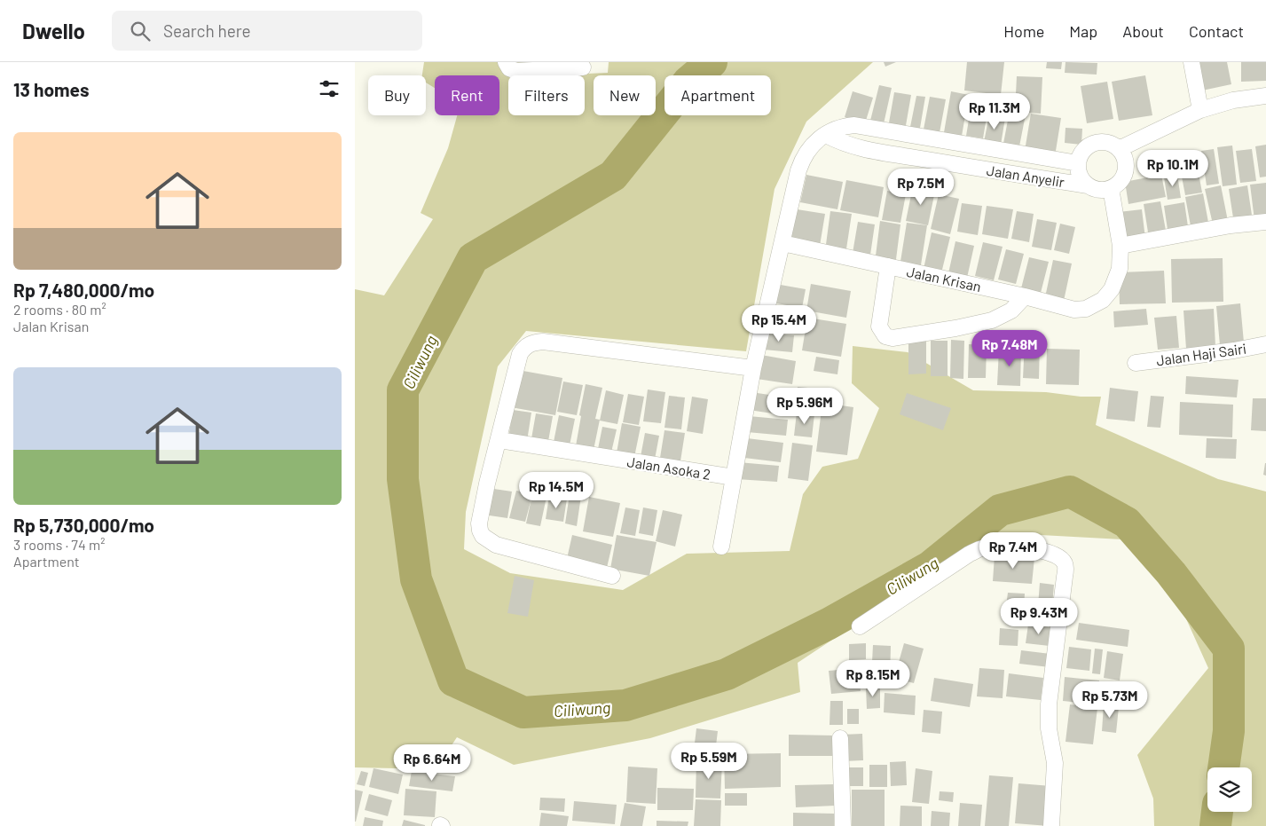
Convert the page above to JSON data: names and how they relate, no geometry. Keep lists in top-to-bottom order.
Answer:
{
  "streets": {
    "street": [
      "Jalan Anyelir",
      "Jalan Krisan",
      "Jalan Haji Sairi",
      "Jalan Asoka 2"
    ]
  },
  "water": ["Ciliwung"],
  "page": {
    "header": "Dwello",
    "search": "Search here",
    "nav": [
      "Home",
      "Map",
      "About",
      "Contact"
    ],
    "heading": "13 homes",
    "chip": [
      "Buy",
      "Rent",
      "Filters",
      "New",
      "Apartment"
    ],
    "price": [
      "Rp 11.3M",
      "Rp 10.1M",
      "Rp 7.5M",
      "Rp 15.4M",
      "Rp 7.48M",
      "Rp 5.96M",
      "Rp 14.5M",
      "Rp 7.4M",
      "Rp 9.43M",
      "Rp 8.15M",
      "Rp 5.73M",
      "Rp 5.59M",
      "Rp 6.64M"
    ],
    "list": [
      {
        "name": "Rp 7,480,000/mo",
        "note": "2 rooms · 80 m² · Jalan Krisan"
      },
      {
        "name": "Rp 5,730,000/mo",
        "note": "3 rooms · 74 m² · Apartment"
      }
    ]
  }
}
